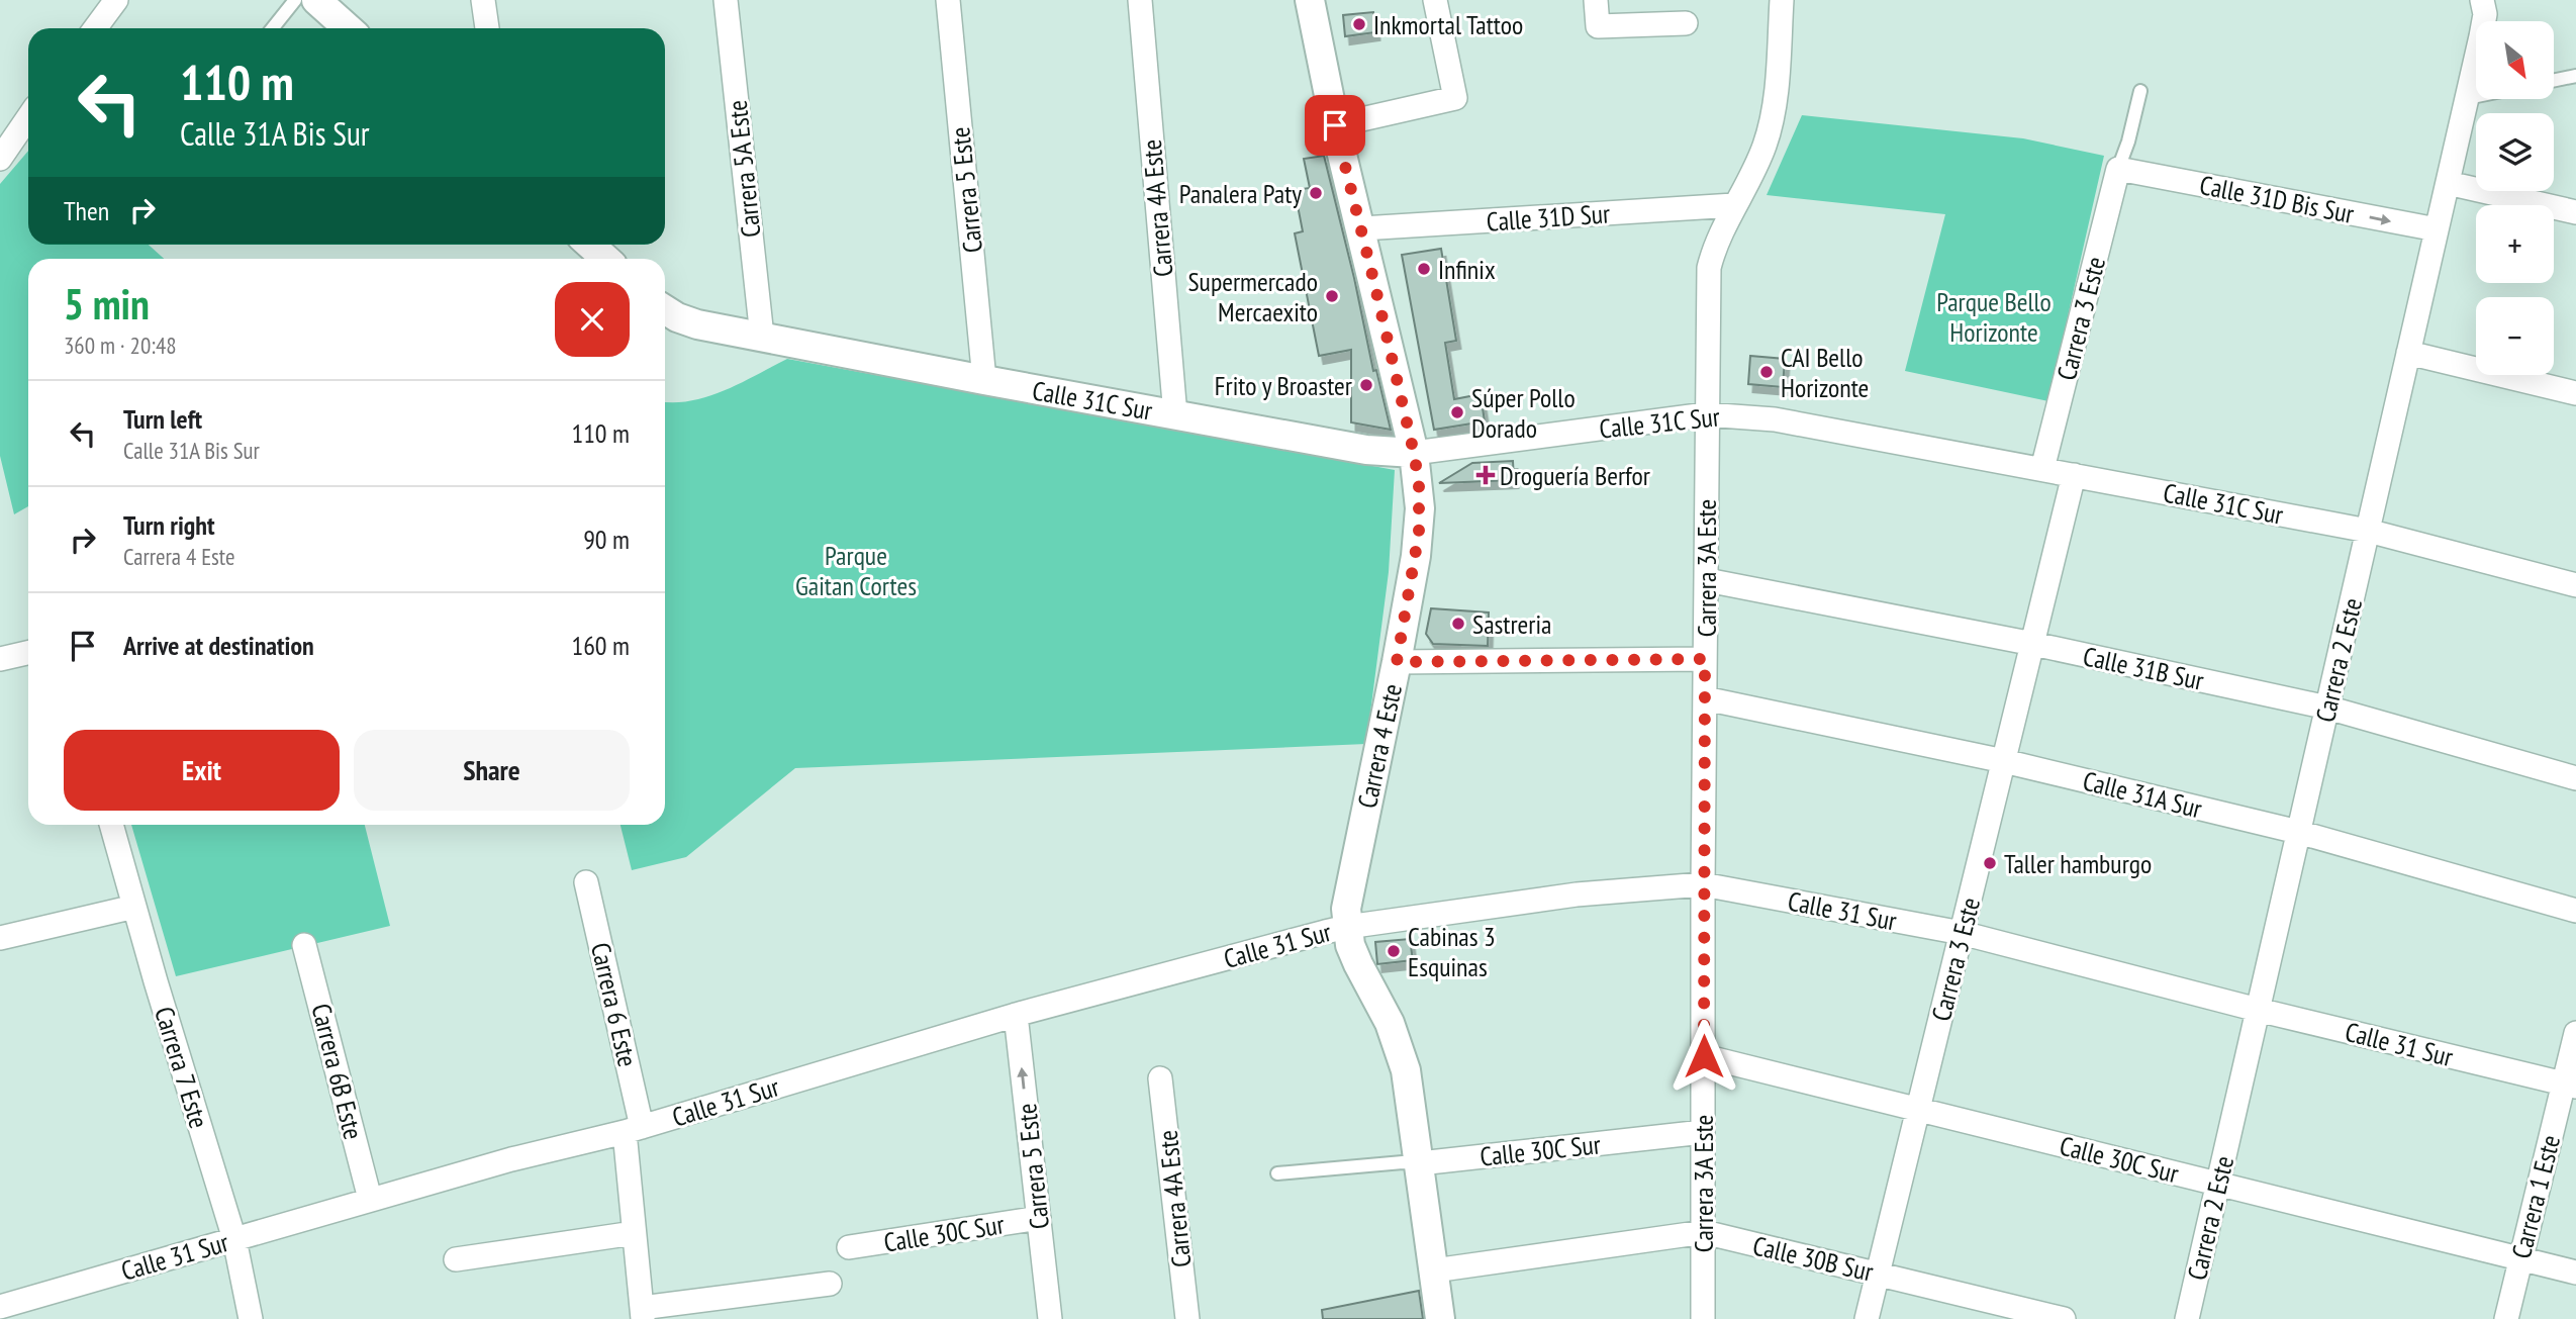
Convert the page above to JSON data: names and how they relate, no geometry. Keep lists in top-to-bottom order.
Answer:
{
  "streets": {
    "street": [
      "Carrera 5A Este",
      "Carrera 5 Este",
      "Calle 31D Bis Sur",
      "Carrera 4A Este",
      "Calle 31D Sur",
      "Carrera 3 Este",
      "Calle 31C Sur",
      "Carrera 3A Este",
      "Carrera 2 Este",
      "Calle 31B Sur",
      "Carrera 4 Este",
      "Calle 31A Sur",
      "Calle 31 Sur",
      "Carrera 6 Este",
      "Carrera 7 Este",
      "Carrera 6B Este",
      "Calle 30C Sur",
      "Carrera 1 Este",
      "Calle 30B Sur"
    ]
  },
  "crossings": [
    ["Carrera 5A Este", "Calle 31C Sur"],
    ["Carrera 5 Este", "Calle 31C Sur"],
    ["Carrera 5 Este", "Calle 31 Sur"],
    ["Carrera 5 Este", "Calle 30C Sur"],
    ["Calle 31D Bis Sur", "Carrera 3 Este"],
    ["Calle 31D Bis Sur", "Carrera 2 Este"],
    ["Carrera 4A Este", "Calle 31C Sur"],
    ["Calle 31D Sur", "Carrera 3A Este"],
    ["Calle 31D Sur", "Carrera 4 Este"],
    ["Carrera 3 Este", "Calle 31C Sur"],
    ["Carrera 3 Este", "Calle 31B Sur"],
    ["Carrera 3 Este", "Calle 31A Sur"],
    ["Carrera 3 Este", "Calle 31 Sur"],
    ["Carrera 3 Este", "Calle 30C Sur"],
    ["Carrera 3 Este", "Calle 30B Sur"],
    ["Calle 31C Sur", "Carrera 3A Este"],
    ["Calle 31C Sur", "Carrera 2 Este"],
    ["Calle 31C Sur", "Carrera 4 Este"],
    ["Carrera 3A Este", "Calle 31B Sur"],
    ["Carrera 3A Este", "Calle 31A Sur"],
    ["Carrera 3A Este", "Calle 31 Sur"],
    ["Carrera 3A Este", "Calle 30C Sur"],
    ["Carrera 3A Este", "Calle 30B Sur"],
    ["Carrera 2 Este", "Calle 31B Sur"],
    ["Carrera 2 Este", "Calle 31A Sur"],
    ["Carrera 2 Este", "Calle 31 Sur"],
    ["Carrera 2 Este", "Calle 30C Sur"],
    ["Carrera 4 Este", "Calle 31 Sur"],
    ["Carrera 4 Este", "Calle 30C Sur"],
    ["Carrera 4 Este", "Calle 30B Sur"],
    ["Calle 31 Sur", "Carrera 6 Este"],
    ["Calle 31 Sur", "Carrera 7 Este"],
    ["Calle 31 Sur", "Carrera 6B Este"],
    ["Calle 31 Sur", "Carrera 1 Este"],
    ["Calle 30C Sur", "Carrera 1 Este"]
  ],
  "one_way": ["Calle 31D Bis Sur"],
  "parks": ["Parque Bello Horizonte", "Parque Gaitan Cortes"],
  "places": {
    "other": [
      "Inkmortal Tattoo",
      "Panalera Paty",
      "Infinix",
      "Supermercado Mercaexito",
      "CAI Bello Horizonte",
      "Frito y Broaster",
      "Súper Pollo Dorado",
      "Sastreria",
      "Taller hamburgo",
      "Cabinas 3 Esquinas"
    ],
    "health": ["Droguería Berfor"]
  },
  "north": "bottom right",
  "page": {
    "map_buttons": ["+", "−"],
    "turn": ["110 m", "Calle 31A Bis Sur"],
    "then": "Then",
    "heading": ["5 min", "360 m · 20:48"],
    "list": [
      {
        "name": "Turn left",
        "note": "Calle 31A Bis Sur",
        "value": "110 m"
      },
      {
        "name": "Turn right",
        "note": "Carrera 4 Este",
        "value": "90 m"
      },
      {
        "name": "Arrive at destination",
        "value": "160 m"
      }
    ],
    "buttons": ["Exit", "Share"]
  }
}
